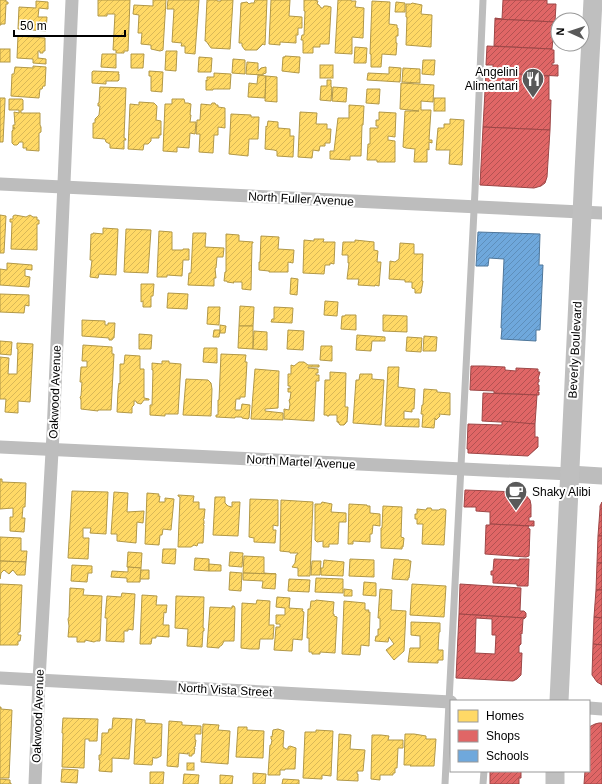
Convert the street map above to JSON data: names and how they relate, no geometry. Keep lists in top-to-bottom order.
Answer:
{
  "streets": {
    "main road": ["Beverly Boulevard"],
    "street": [
      "North Fuller Avenue",
      "Oakwood Avenue",
      "North Martel Avenue",
      "North Vista Street"
    ]
  },
  "crossings": [
    ["North Fuller Avenue", "Beverly Boulevard"],
    ["North Fuller Avenue", "Oakwood Avenue"],
    ["Beverly Boulevard", "North Martel Avenue"],
    ["Oakwood Avenue", "North Martel Avenue"],
    ["Oakwood Avenue", "North Vista Street"]
  ],
  "places": {
    "restaurant": ["Angelini Alimentari"],
    "cafe": ["Shaky Alibi"]
  },
  "legend": ["Homes", "Shops", "Schools"],
  "scale_bar": "50 m",
  "north": "left"
}
